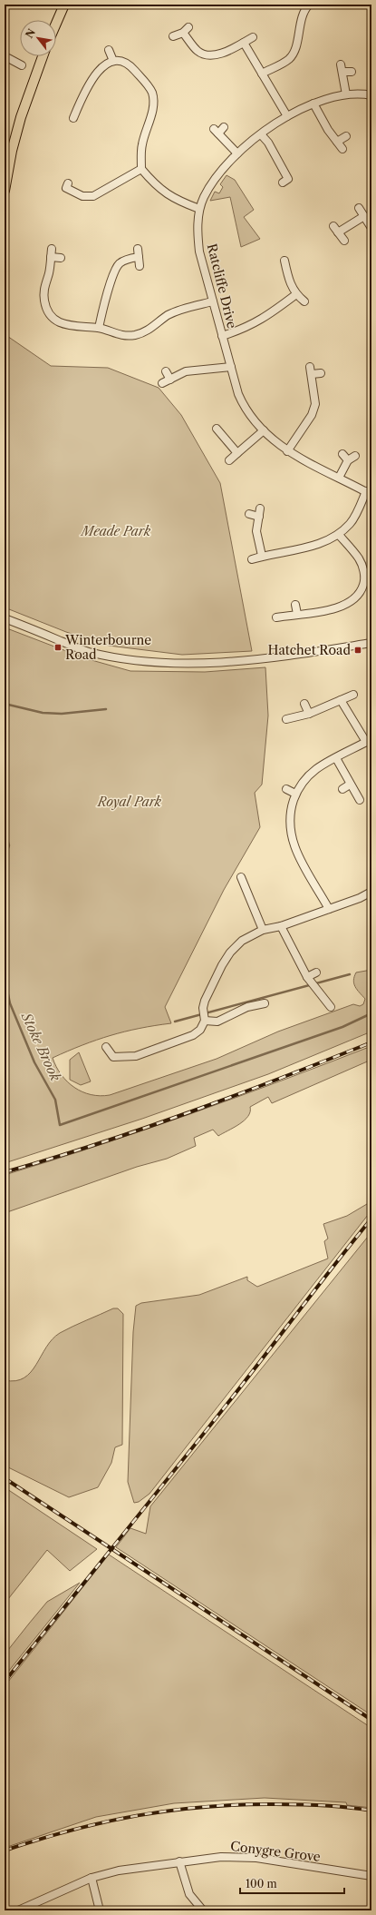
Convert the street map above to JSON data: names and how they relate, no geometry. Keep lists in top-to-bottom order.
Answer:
{
  "streets": {
    "street": ["Ratcliffe Drive", "Conygre Grove"]
  },
  "water": ["Stoke Brook"],
  "parks": ["Meade Park", "Royal Park"],
  "places": {
    "transit": ["Winterbourne Road", "Hatchet Road"]
  },
  "scale_bar": "100 m",
  "north": "top left"
}
